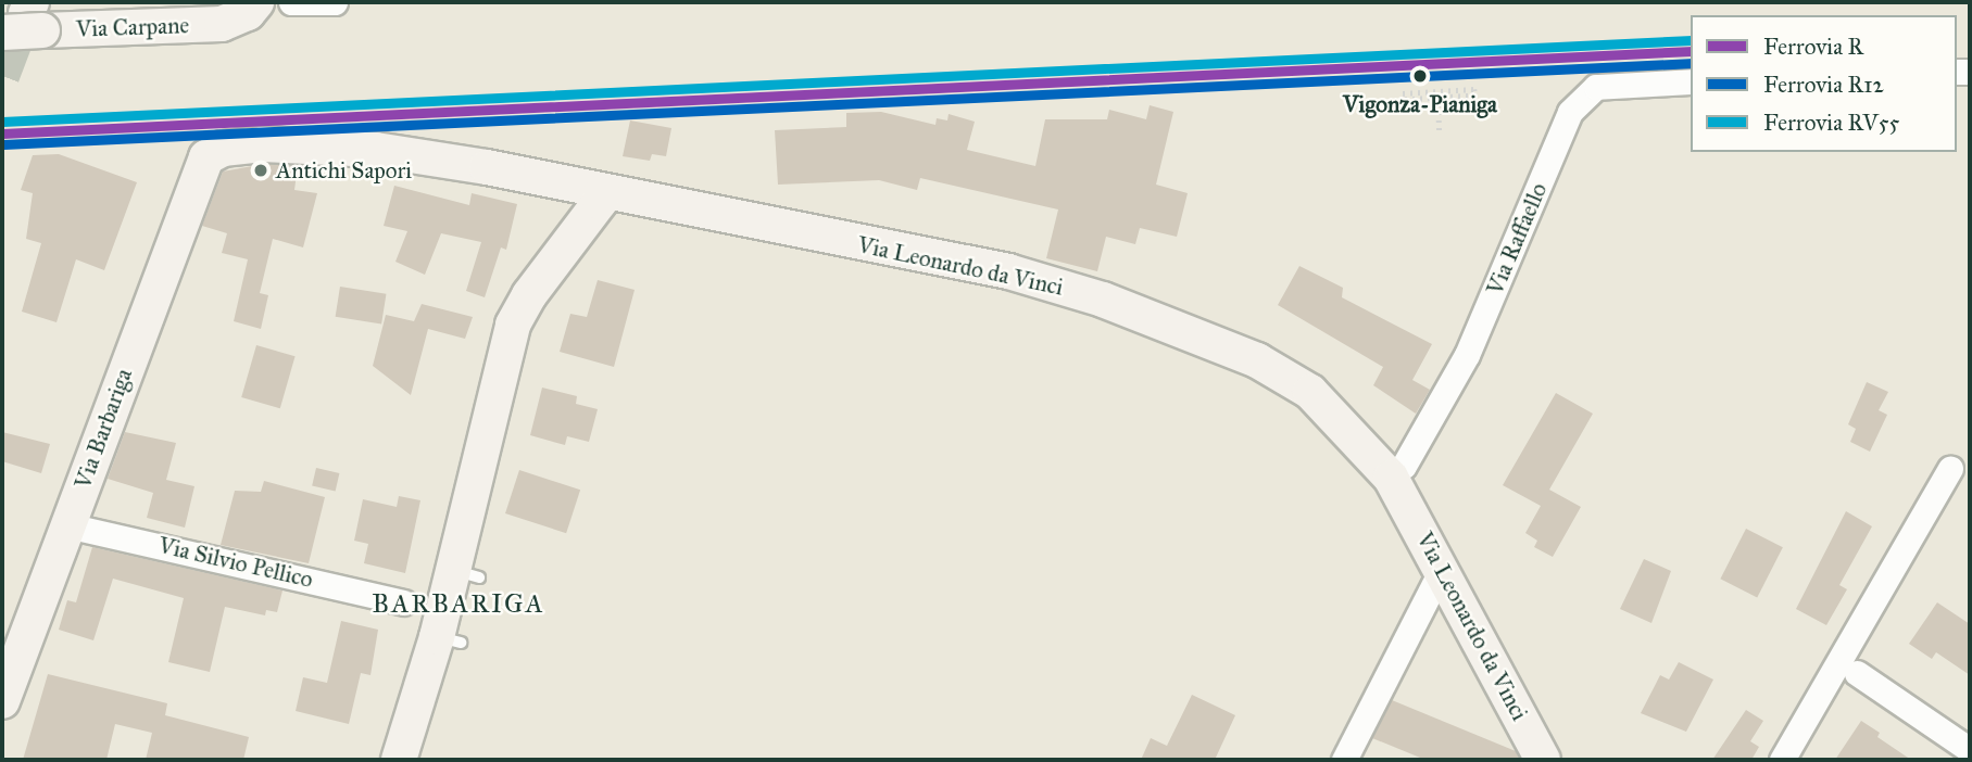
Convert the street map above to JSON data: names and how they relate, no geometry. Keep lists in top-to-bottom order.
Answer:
{
  "streets": {
    "street": [
      "Via Carpane",
      "Via Raffaello",
      "Via Leonardo da Vinci",
      "Via Barbariga",
      "Via Silvio Pellico"
    ]
  },
  "crossings": [
    ["Via Raffaello", "Via Leonardo da Vinci"],
    ["Via Leonardo da Vinci", "Via Barbariga"],
    ["Via Barbariga", "Via Silvio Pellico"]
  ],
  "districts": ["BARBARIGA"],
  "places": ["Vigonza-Pianiga", "Antichi Sapori"],
  "lines": ["rail line RV55", "rail line R", "rail line R12"],
  "legend": ["Ferrovia R", "Ferrovia R12", "Ferrovia RV55"]
}
